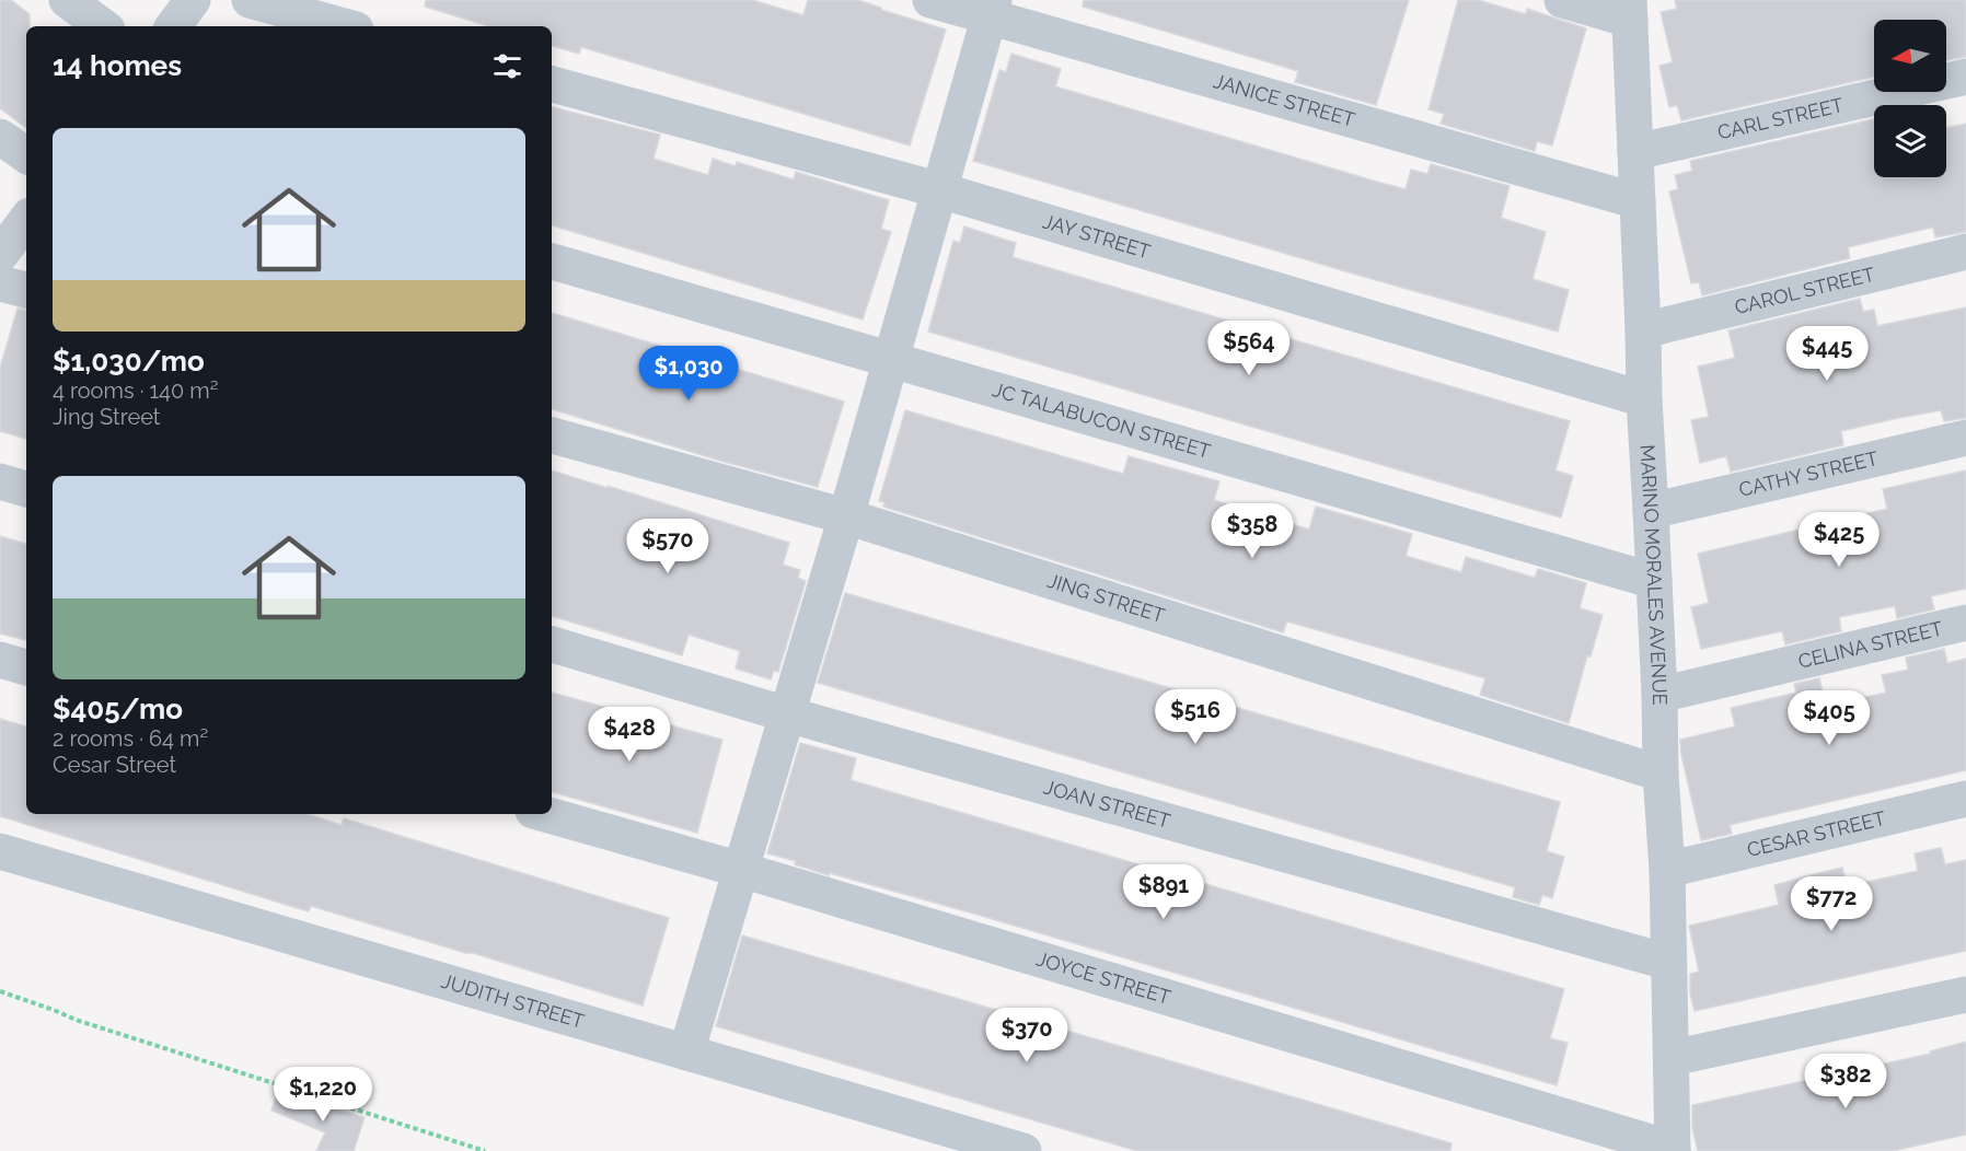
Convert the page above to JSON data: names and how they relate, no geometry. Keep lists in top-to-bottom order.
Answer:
{
  "streets": {
    "street": [
      "JANICE STREET",
      "CARL STREET",
      "JAY STREET",
      "CAROL STREET",
      "JC TALABUCON STREET",
      "CATHY STREET",
      "MARINO MORALES AVENUE",
      "JING STREET",
      "CELINA STREET",
      "JOAN STREET",
      "CESAR STREET",
      "JOYCE STREET",
      "JUDITH STREET"
    ]
  },
  "crossings": [
    ["JANICE STREET", "MARINO MORALES AVENUE"],
    ["CARL STREET", "MARINO MORALES AVENUE"],
    ["JAY STREET", "MARINO MORALES AVENUE"],
    ["CAROL STREET", "MARINO MORALES AVENUE"],
    ["JC TALABUCON STREET", "MARINO MORALES AVENUE"],
    ["CATHY STREET", "MARINO MORALES AVENUE"],
    ["MARINO MORALES AVENUE", "JING STREET"],
    ["MARINO MORALES AVENUE", "CELINA STREET"],
    ["MARINO MORALES AVENUE", "JOAN STREET"],
    ["MARINO MORALES AVENUE", "CESAR STREET"],
    ["MARINO MORALES AVENUE", "JOYCE STREET"]
  ],
  "north": "left",
  "page": {
    "heading": "14 homes",
    "list": [
      {
        "name": "$1,030/mo",
        "note": "4 rooms · 140 m² · Jing Street"
      },
      {
        "name": "$405/mo",
        "note": "2 rooms · 64 m² · Cesar Street"
      }
    ],
    "price": [
      "$564",
      "$445",
      "$1,030",
      "$358",
      "$425",
      "$570",
      "$516",
      "$405",
      "$428",
      "$891",
      "$772",
      "$370",
      "$382",
      "$1,220"
    ]
  }
}
